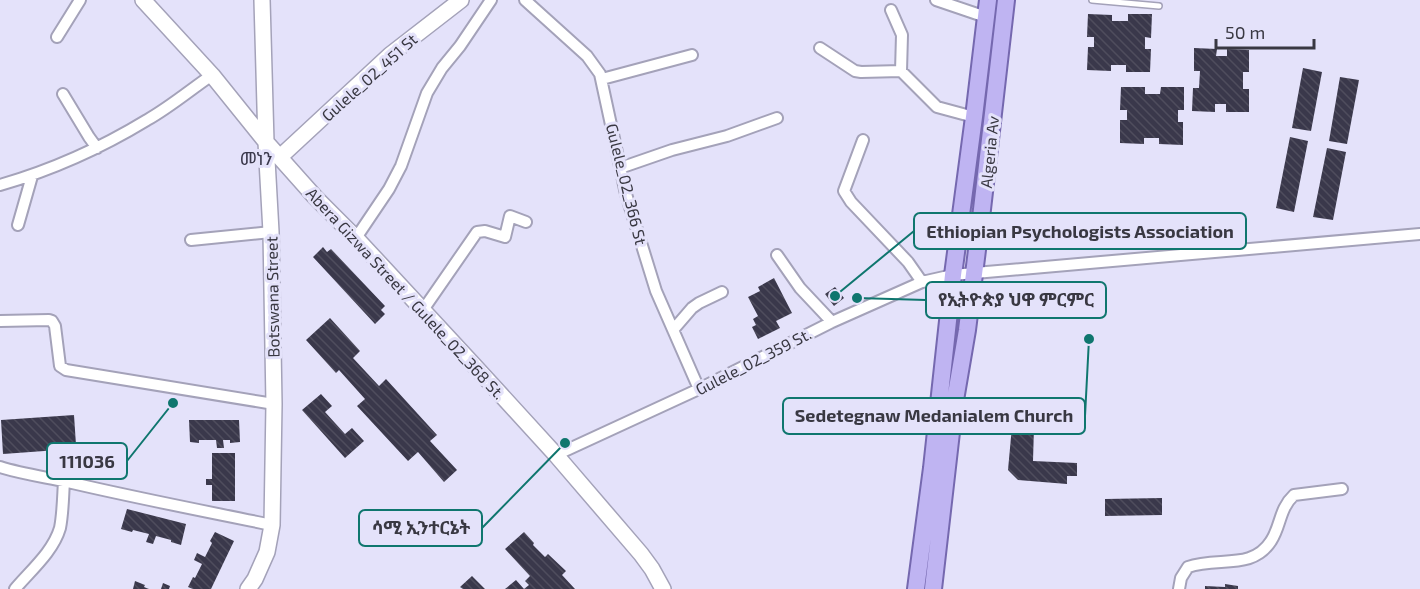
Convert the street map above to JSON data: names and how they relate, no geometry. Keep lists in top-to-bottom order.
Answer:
{
  "streets": {
    "main road": [
      "Gulele_02_451 St",
      "Algeria Av",
      "Abera Gizwa Street / Gulele_02_368 St.",
      "Botswana Street"
    ],
    "street": ["Gulele_02_366 St", "Gulele_02_359 St."]
  },
  "crossings": [
    ["Gulele_02_451 St", "Abera Gizwa Street / Gulele_02_368 St."],
    ["Algeria Av", "Gulele_02_359 St."],
    ["Gulele_02_366 St", "Gulele_02_359 St."],
    ["Abera Gizwa Street / Gulele_02_368 St.", "Botswana Street"],
    ["Abera Gizwa Street / Gulele_02_368 St.", "Gulele_02_359 St."]
  ],
  "districts": ["መነን"],
  "places": [
    "Ethiopian Psychologists Association",
    "የኢትዮጵያ ህዋ ምርምር",
    "Sedetegnaw Medanialem Church",
    "111036",
    "ሳሚ ኢንተርኔት"
  ],
  "scale_bar": "50 m"
}
